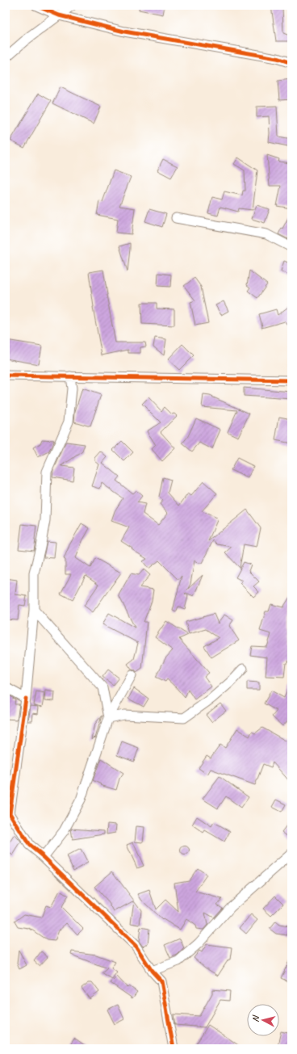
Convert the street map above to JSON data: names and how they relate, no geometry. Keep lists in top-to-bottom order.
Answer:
{
  "north": "left"
}
